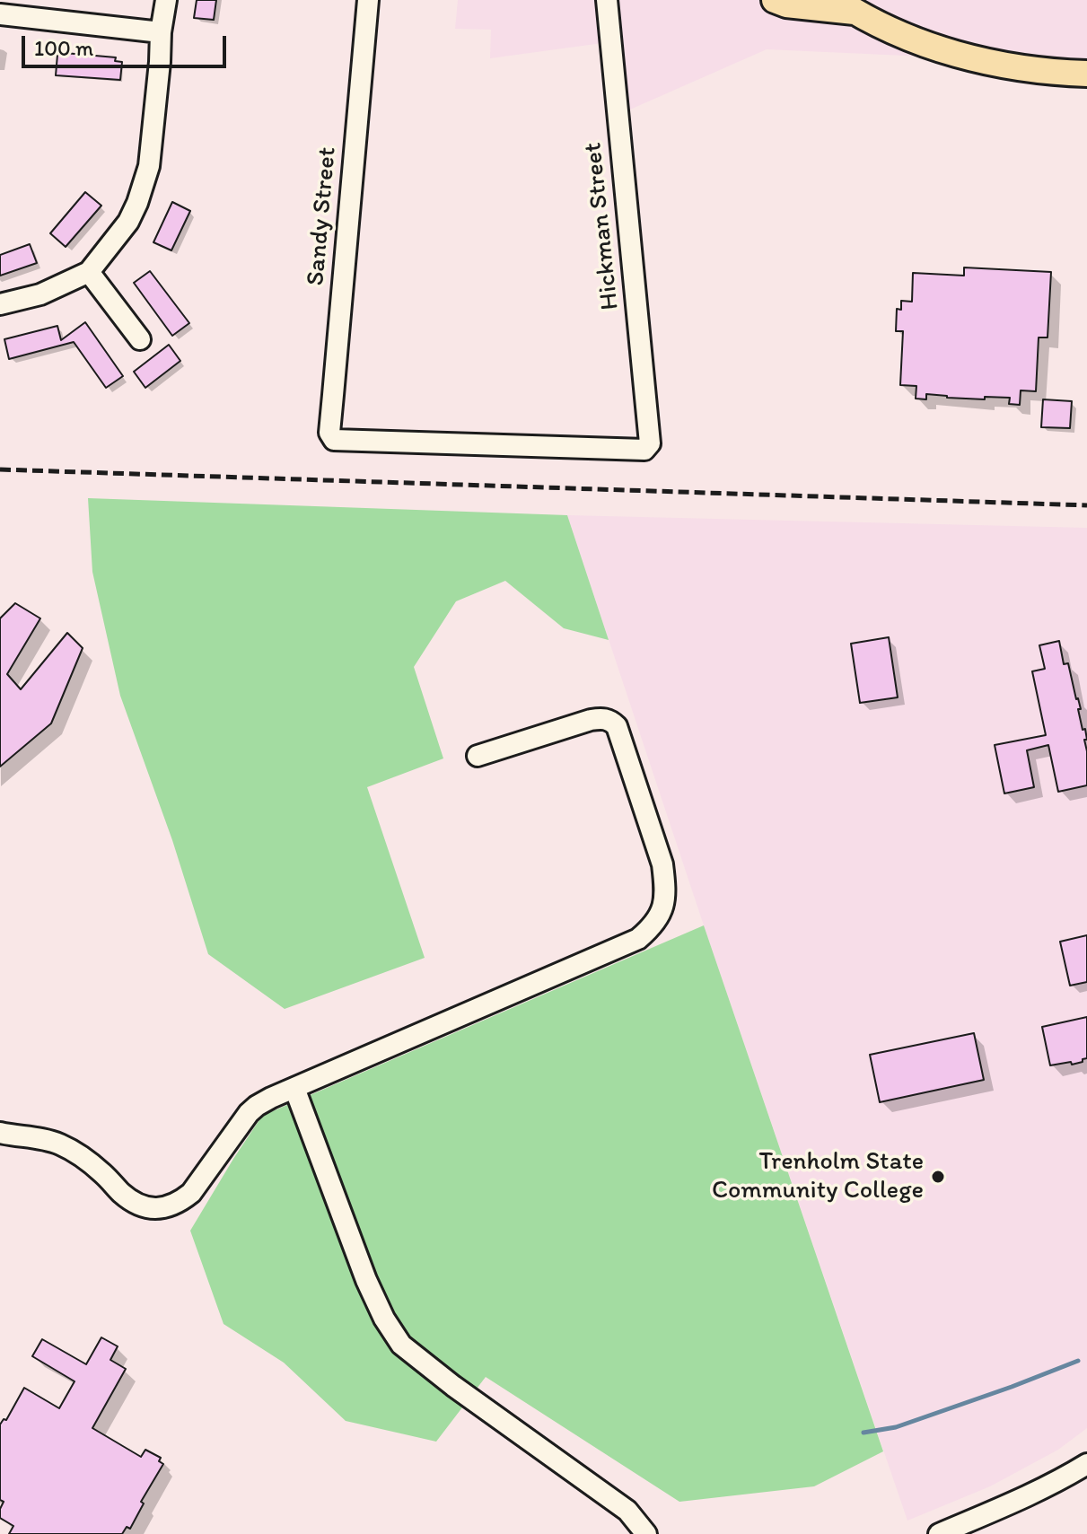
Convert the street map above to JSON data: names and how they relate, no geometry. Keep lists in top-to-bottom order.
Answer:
{
  "streets": {
    "street": ["Sandy Street", "Hickman Street"]
  },
  "crossings": [
    ["Sandy Street", "Hickman Street"]
  ],
  "places": ["Trenholm State Community College"],
  "scale_bar": "100 m"
}
